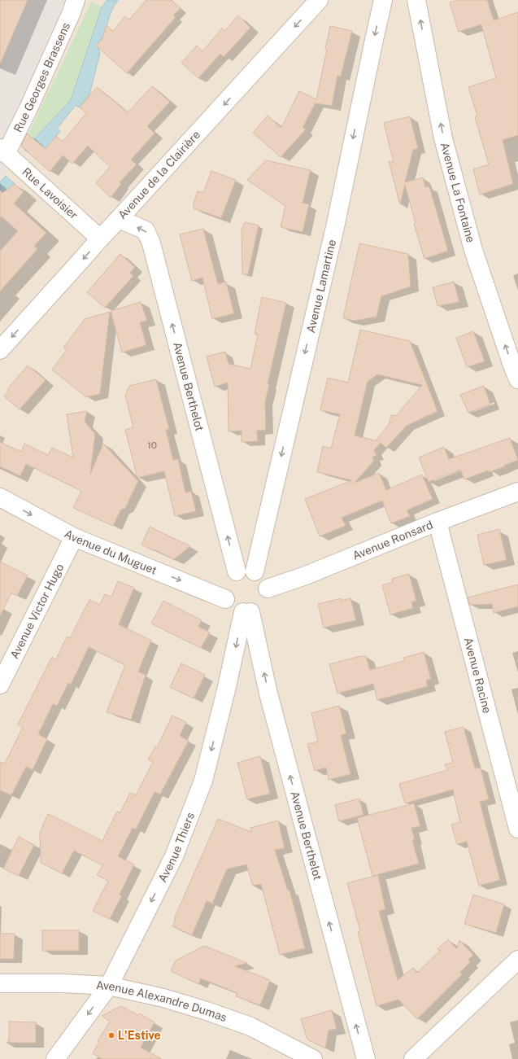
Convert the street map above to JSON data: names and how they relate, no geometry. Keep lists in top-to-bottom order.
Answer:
{
  "streets": {
    "street": [
      "Rue Georges Brassens",
      "Avenue de la Clairière",
      "Avenue La Fontaine",
      "Rue Lavoisier",
      "Avenue Lamartine",
      "Avenue Berthelot",
      "Avenue Ronsard",
      "Avenue du Muguet",
      "Avenue Victor Hugo",
      "Avenue Racine",
      "Avenue Thiers",
      "Avenue Alexandre Dumas"
    ]
  },
  "crossings": [
    ["Rue Georges Brassens", "Rue Lavoisier"],
    ["Avenue de la Clairière", "Rue Lavoisier"],
    ["Avenue de la Clairière", "Avenue Berthelot"],
    ["Avenue Lamartine", "Avenue Berthelot"],
    ["Avenue Lamartine", "Avenue Ronsard"],
    ["Avenue Lamartine", "Avenue du Muguet"],
    ["Avenue Lamartine", "Avenue Thiers"],
    ["Avenue Berthelot", "Avenue Ronsard"],
    ["Avenue Berthelot", "Avenue du Muguet"],
    ["Avenue Berthelot", "Avenue Thiers"],
    ["Avenue Ronsard", "Avenue du Muguet"],
    ["Avenue Ronsard", "Avenue Racine"],
    ["Avenue Ronsard", "Avenue Thiers"],
    ["Avenue du Muguet", "Avenue Victor Hugo"],
    ["Avenue du Muguet", "Avenue Thiers"],
    ["Avenue Thiers", "Avenue Alexandre Dumas"]
  ],
  "one_way": [
    "Avenue de la Clairière",
    "Avenue La Fontaine",
    "Avenue Lamartine",
    "Avenue Berthelot",
    "Avenue du Muguet",
    "Avenue Thiers"
  ],
  "places": ["L'Estive"],
  "house_numbers": ["10"]
}
